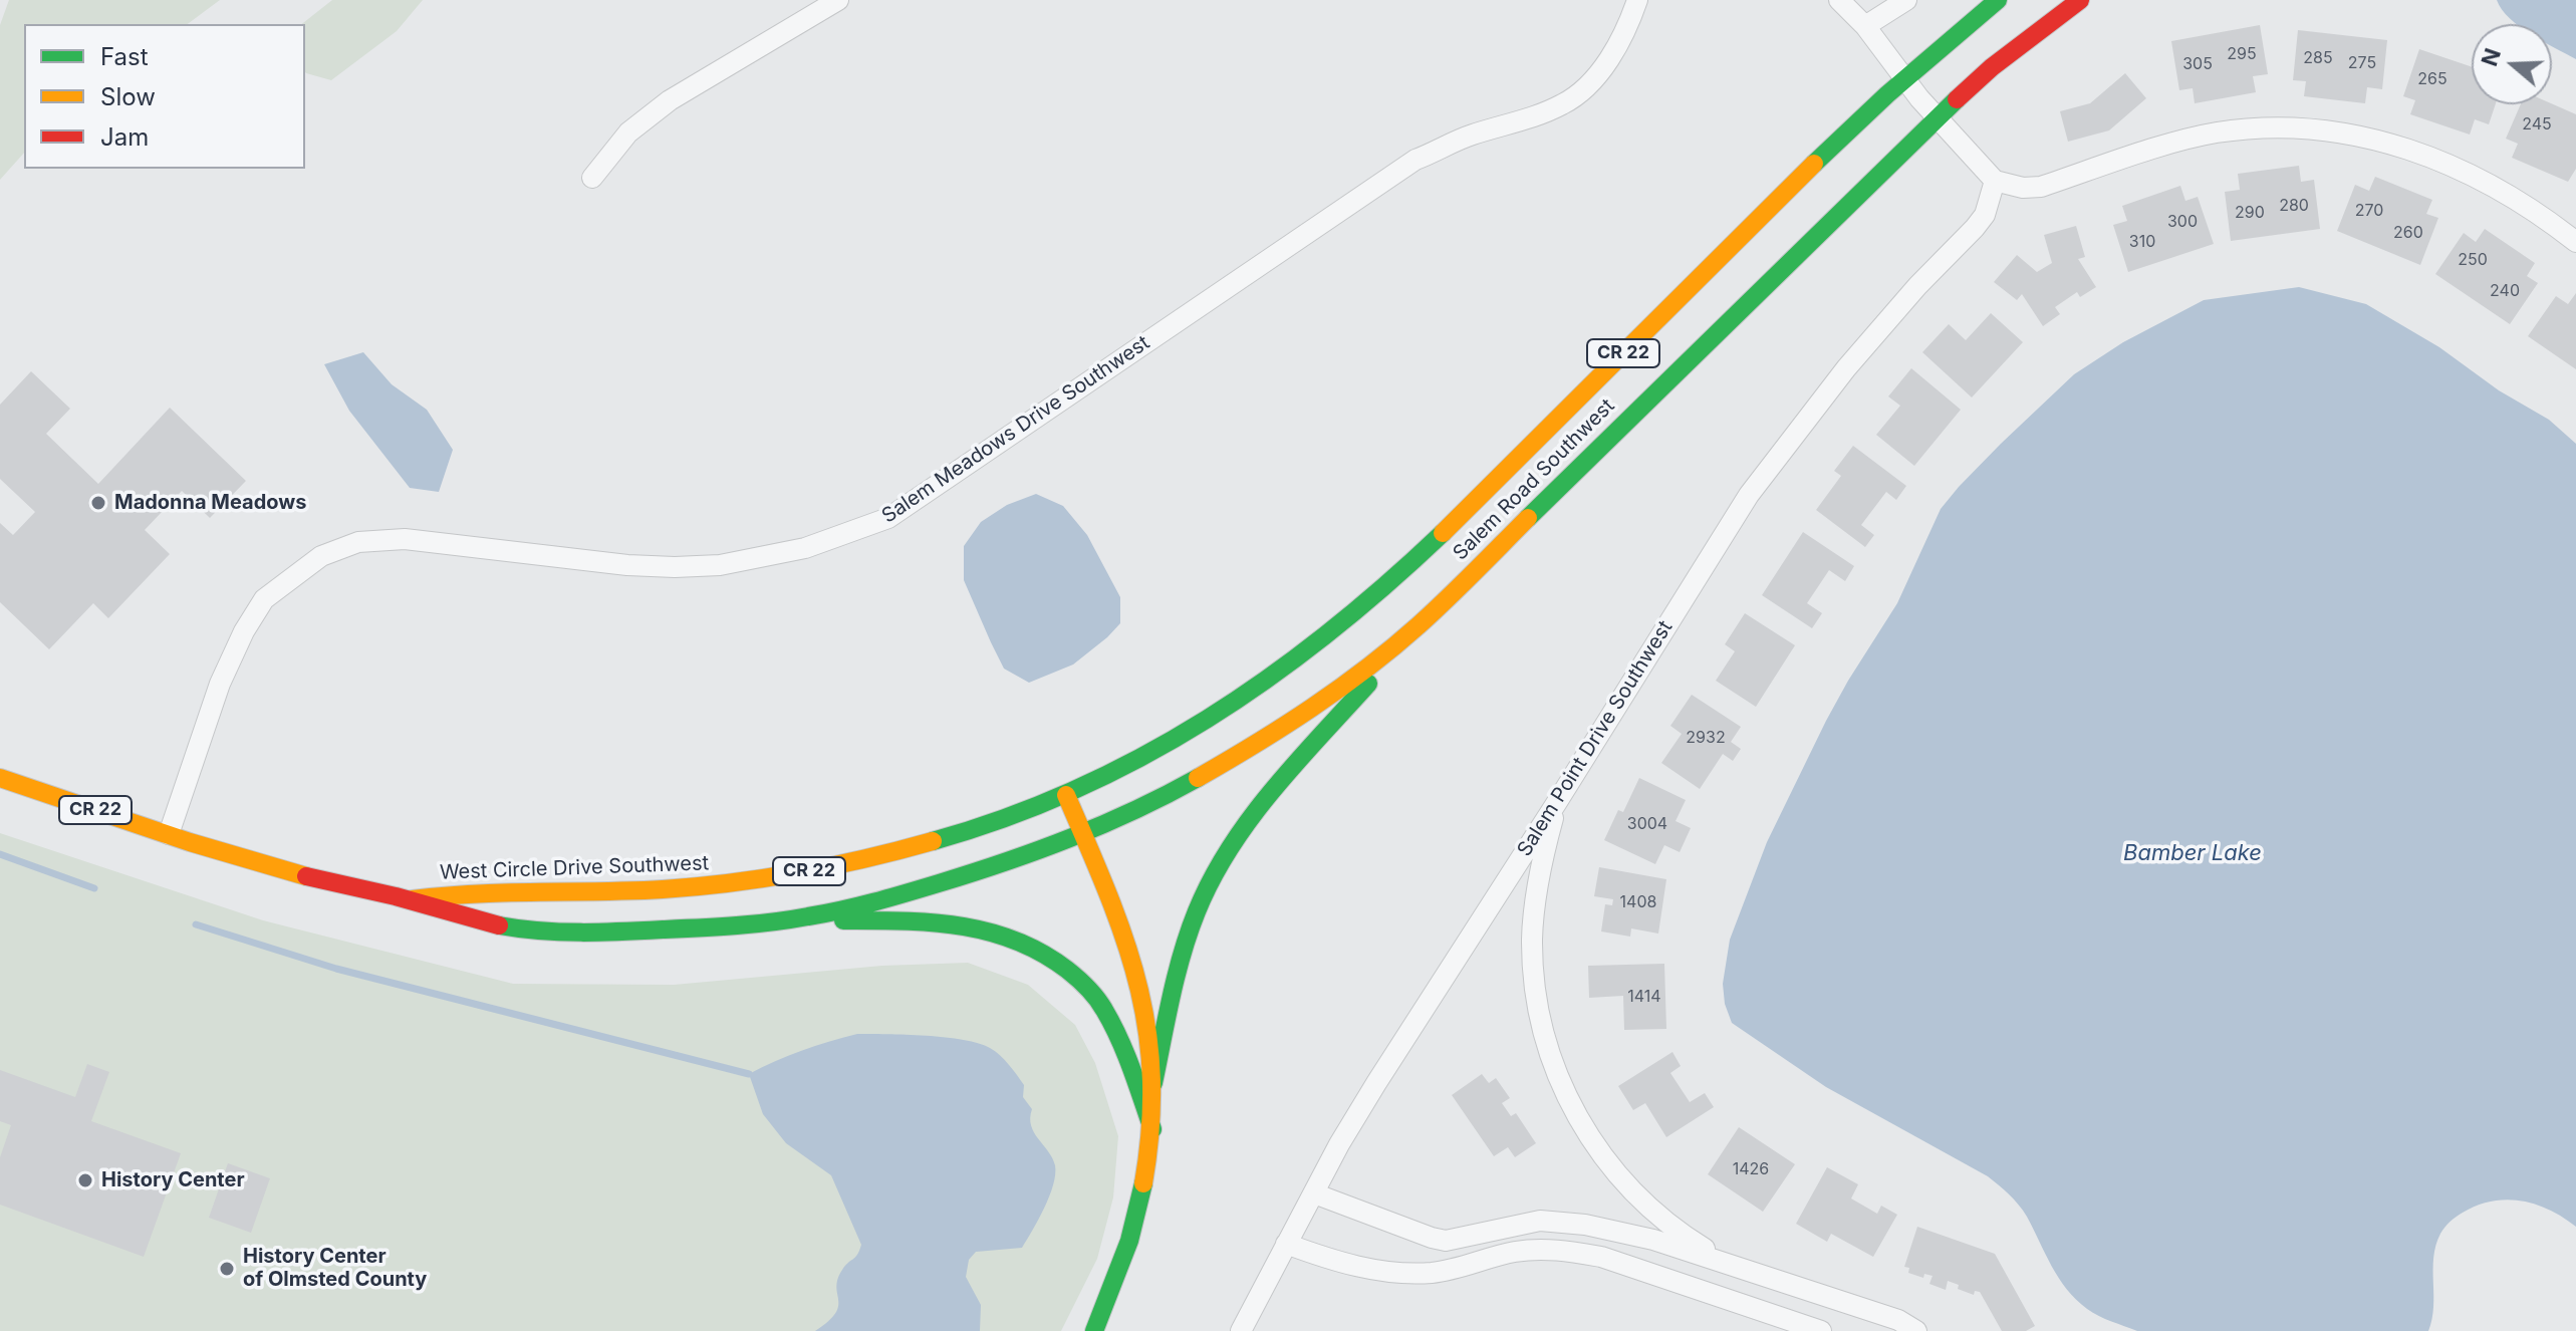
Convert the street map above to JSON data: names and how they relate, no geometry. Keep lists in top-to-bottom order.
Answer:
{
  "streets": {
    "main road": ["CR 22", "Salem Road Southwest", "West Circle Drive Southwest"],
    "street": ["Salem Meadows Drive Southwest", "Salem Point Drive Southwest"]
  },
  "crossings": [
    ["Salem Meadows Drive Southwest", "West Circle Drive Southwest"],
    ["Salem Road Southwest", "West Circle Drive Southwest"]
  ],
  "water": ["Bamber Lake"],
  "places": ["Madonna Meadows", "History Center", "History Center of Olmsted County"],
  "house_numbers": [
    "295",
    "285",
    "275",
    "305",
    "265",
    "245",
    "280",
    "270",
    "290",
    "300",
    "260",
    "310",
    "250",
    "240",
    "2932",
    "3004",
    "1408",
    "1414",
    "1426"
  ],
  "legend": ["Fast", "Slow", "Jam"],
  "north": "left"
}
